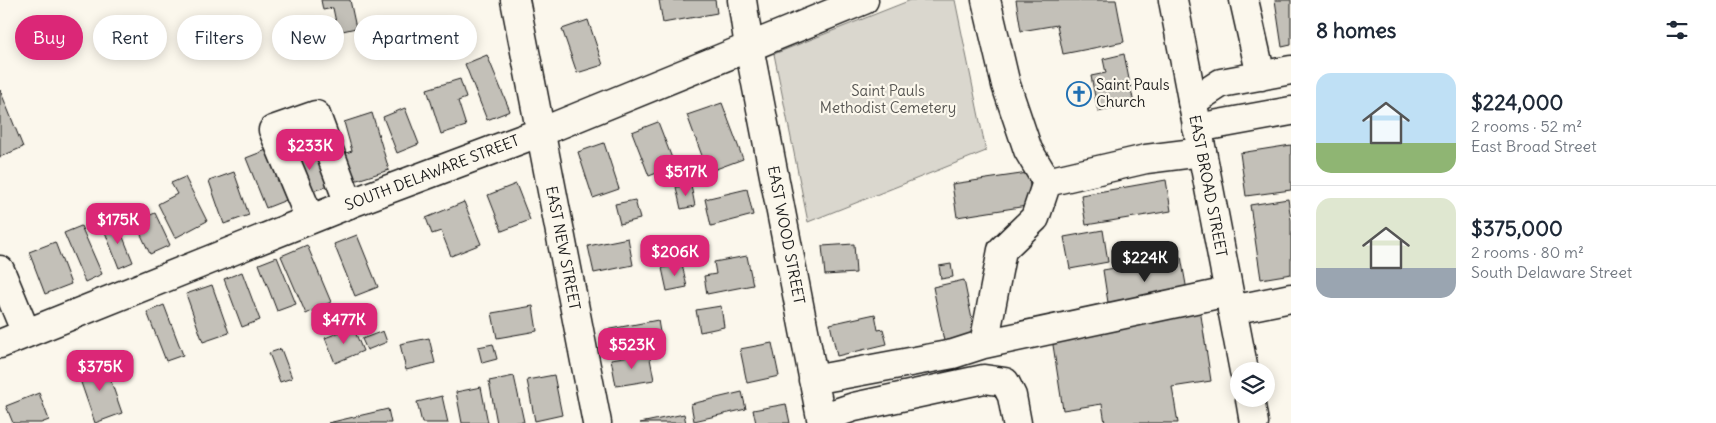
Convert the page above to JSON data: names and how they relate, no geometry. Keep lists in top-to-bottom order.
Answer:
{
  "streets": {
    "main road": [
      "SOUTH DELAWARE STREET",
      "EAST BROAD STREET",
      "EAST WOOD STREET",
      "EAST NEW STREET"
    ]
  },
  "crossings": [
    ["SOUTH DELAWARE STREET", "EAST WOOD STREET"],
    ["SOUTH DELAWARE STREET", "EAST NEW STREET"]
  ],
  "parks": ["Saint Pauls Methodist Cemetery"],
  "places": {
    "church": ["Saint Pauls Church"]
  },
  "page": {
    "heading": "8 homes",
    "chip": [
      "Buy",
      "Rent",
      "Filters",
      "New",
      "Apartment"
    ],
    "list": [
      {
        "name": "$224,000",
        "note": "2 rooms · 52 m² · East Broad Street"
      },
      {
        "name": "$375,000",
        "note": "2 rooms · 80 m² · South Delaware Street"
      }
    ],
    "price": [
      "$233K",
      "$517K",
      "$175K",
      "$206K",
      "$224K",
      "$477K",
      "$523K",
      "$375K"
    ]
  }
}
